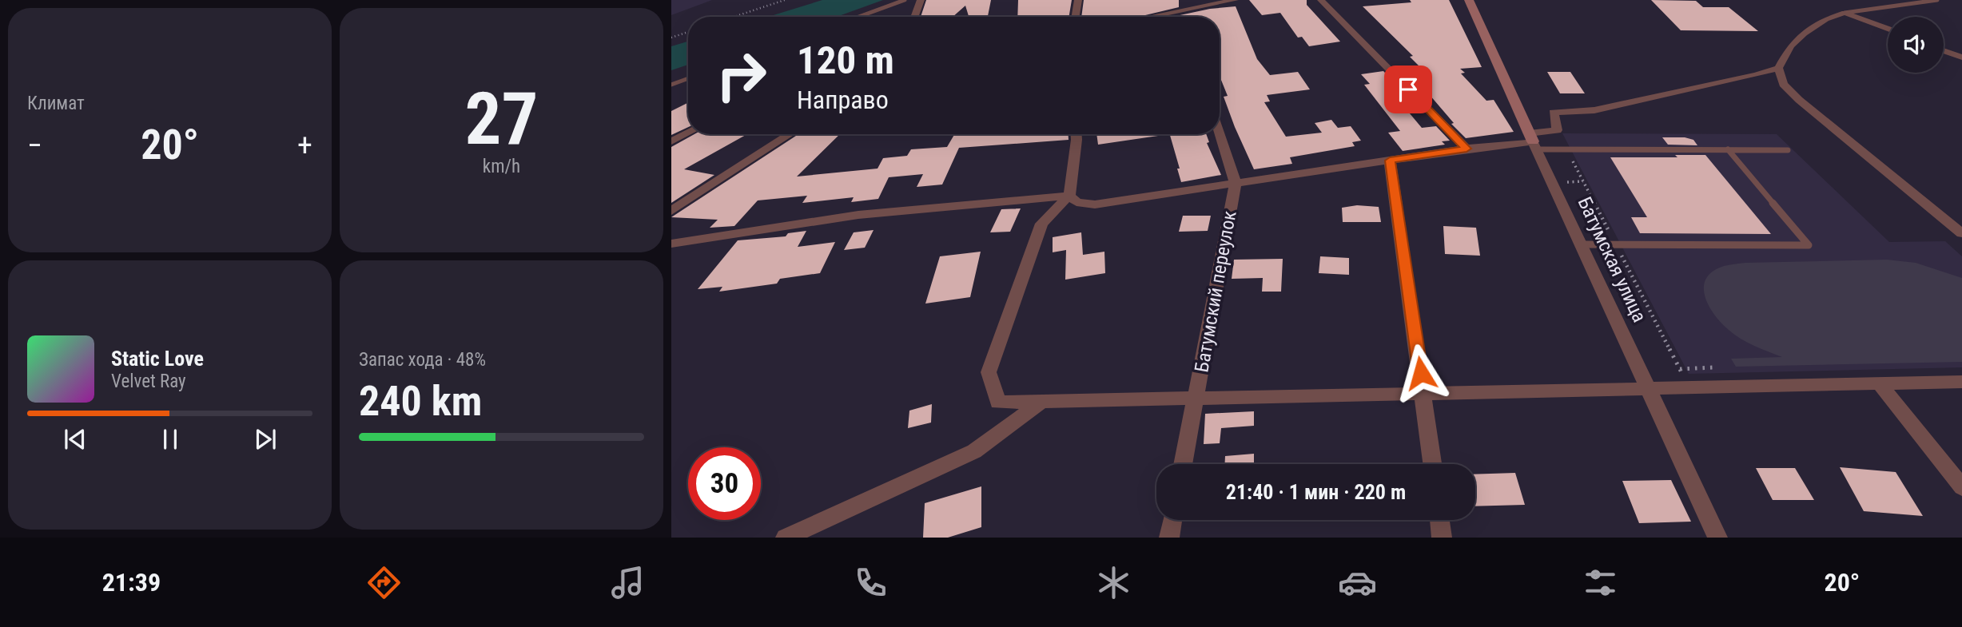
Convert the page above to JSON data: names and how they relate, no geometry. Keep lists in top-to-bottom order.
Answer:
{
  "streets": {
    "street": ["Батумская улица", "Батумский переулок"]
  },
  "page": {
    "tile": [
      "Климат",
      ["27", "km/h"],
      ["Запас хода · 48%", "240 km"]
    ],
    "turn": ["120 m", "Направо"],
    "heat": ["−", "20°", "+"],
    "song": ["Static Love", "Velvet Ray"],
    "limit": "30",
    "trip": "21:40 · 1 мин · 220 m",
    "tabs": ["21:39", "20°"]
  }
}
